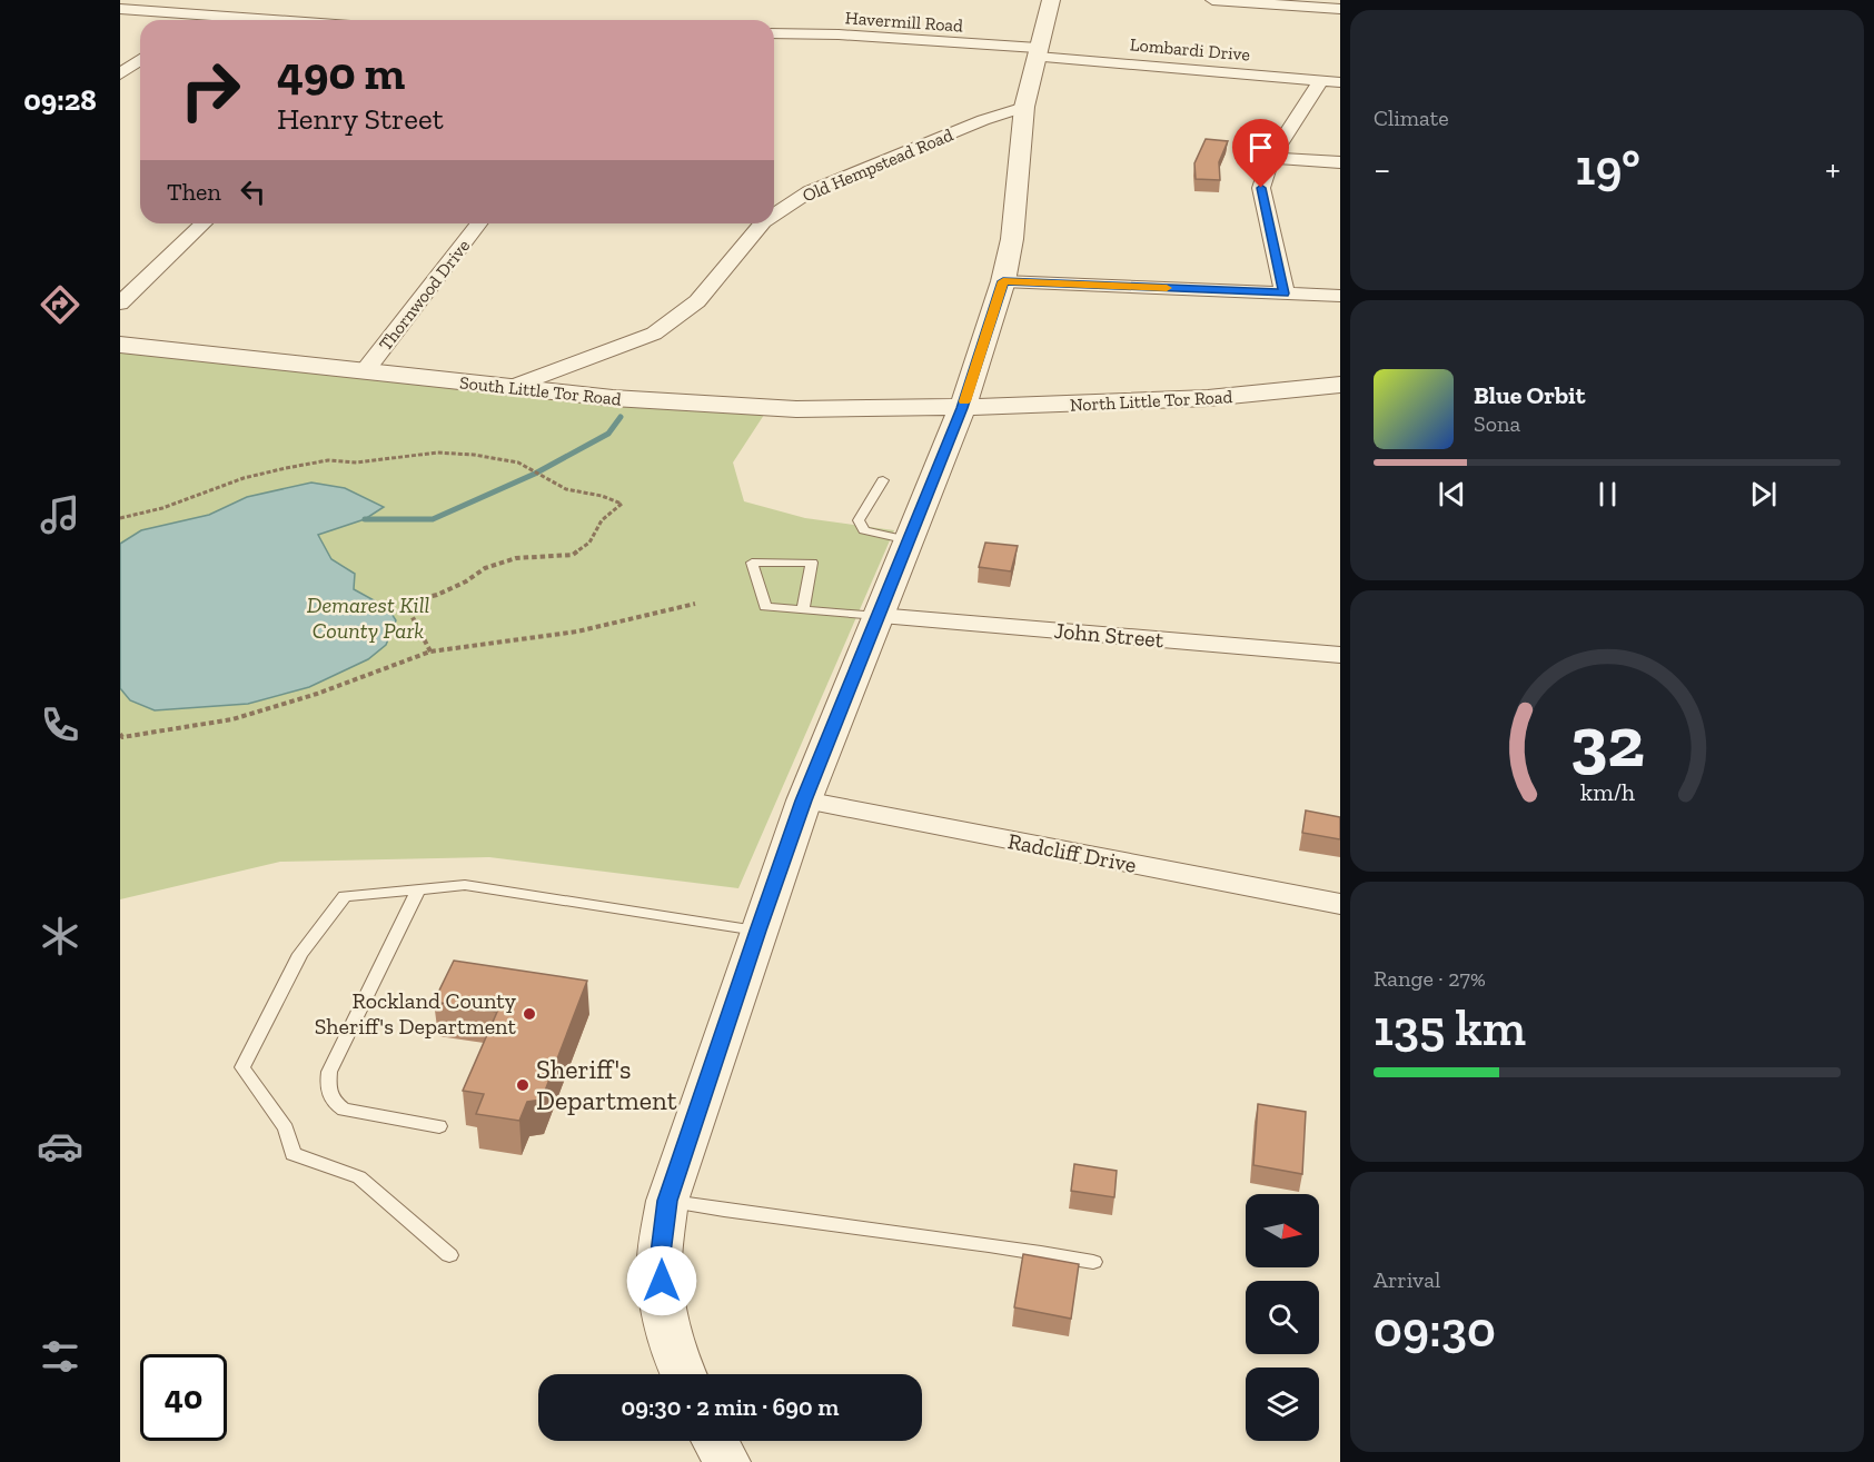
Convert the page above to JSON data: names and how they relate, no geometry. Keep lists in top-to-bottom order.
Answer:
{
  "streets": {
    "street": [
      "Havermill Road",
      "Lombardi Drive",
      "Old Hempstead Road",
      "Thornwood Drive",
      "South Little Tor Road",
      "North Little Tor Road",
      "John Street",
      "Radcliff Drive"
    ]
  },
  "crossings": [
    ["Havermill Road", "Lombardi Drive"],
    ["Old Hempstead Road", "South Little Tor Road"],
    ["Thornwood Drive", "South Little Tor Road"],
    ["South Little Tor Road", "North Little Tor Road"]
  ],
  "parks": ["Demarest Kill County Park"],
  "places": ["Rockland County Sheriff's Department", "Sheriff's Department"],
  "north": "right",
  "page": {
    "tabs": "09:28",
    "tile": [
      "Climate",
      ["Range · 27%", "135 km"],
      ["Arrival", "09:30"]
    ],
    "turn": ["490 m", "Henry Street"],
    "heat": ["−", "19°", "+"],
    "then": "Then",
    "song": ["Blue Orbit", "Sona"],
    "limit": "40",
    "trip": "09:30 · 2 min · 690 m",
    "gauge": ["32", "km/h"]
  }
}
